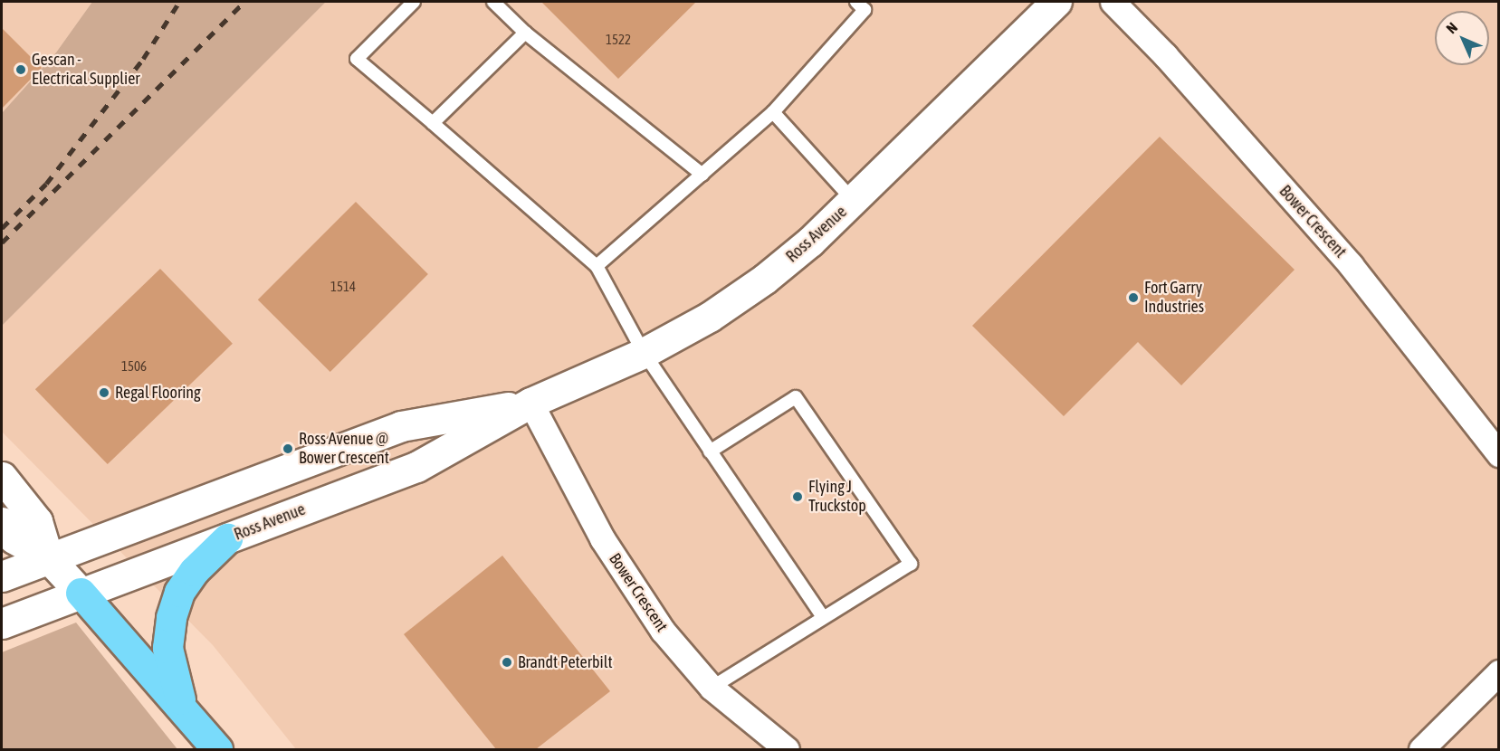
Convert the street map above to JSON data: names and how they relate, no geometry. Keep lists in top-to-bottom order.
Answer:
{
  "streets": {
    "main road": ["Ross Avenue"],
    "street": ["Bower Crescent"]
  },
  "crossings": [
    ["Bower Crescent", "Ross Avenue"]
  ],
  "places": [
    "Gescan - Electrical Supplier",
    "Fort Garry Industries",
    "Regal Flooring",
    "Ross Avenue @ Bower Crescent",
    "Flying J Truckstop",
    "Brandt Peterbilt"
  ],
  "house_numbers": ["1522", "1514", "1506"],
  "north": "top left"
}
